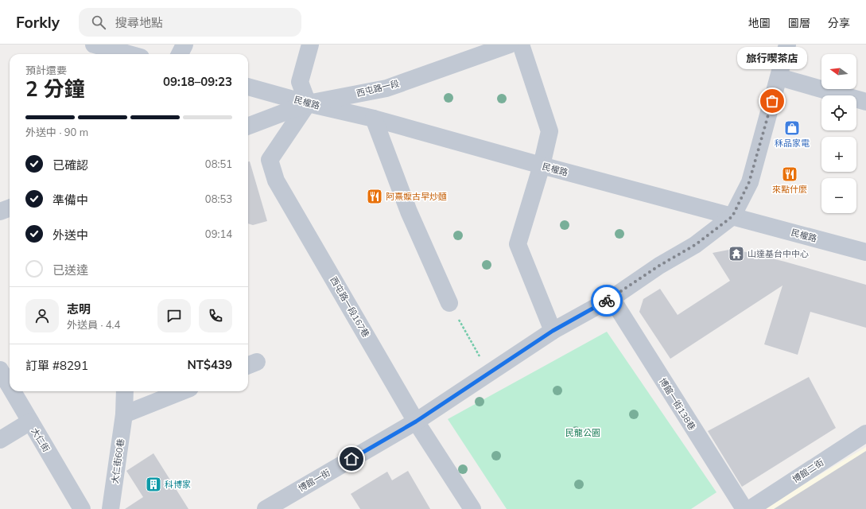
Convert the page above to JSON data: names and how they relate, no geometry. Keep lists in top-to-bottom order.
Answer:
{
  "streets": {
    "street": [
      "西屯路一段",
      "民權路",
      "西屯路一段167巷",
      "博館一街138巷",
      "大仁街",
      "大仁街60巷",
      "博館二街",
      "博館一街"
    ]
  },
  "crossings": [
    ["西屯路一段", "民權路"],
    ["西屯路一段", "西屯路一段167巷"],
    ["民權路", "西屯路一段167巷"],
    ["民權路", "博館一街"],
    ["西屯路一段167巷", "博館一街"],
    ["博館一街138巷", "博館一街"]
  ],
  "parks": ["民龍公園"],
  "places": {
    "other": ["旅行喫茶店"],
    "shop": ["秝品家電"],
    "restaurant": ["來點什麼", "阿熹嬤古早炒麵"],
    "temple": ["山達基台中中心"],
    "building": ["科博家"]
  },
  "north": "left",
  "page": {
    "header": "Forkly",
    "search": "搜尋地點",
    "nav": ["地圖", "圖層", "分享"],
    "bubble": "旅行喫茶店",
    "map_buttons": ["+", "−"],
    "heading": ["2 分鐘", "預計還要", "09:18–09:23"],
    "panel": [
      "志明",
      "外送員 · 4.4",
      "訂單 #8291",
      "NT$439"
    ],
    "bar": "外送中 · 90 m",
    "list": [
      ["已確認", "08:51"],
      ["準備中", "08:53"],
      ["外送中", "09:14"],
      "已送達"
    ]
  }
}
